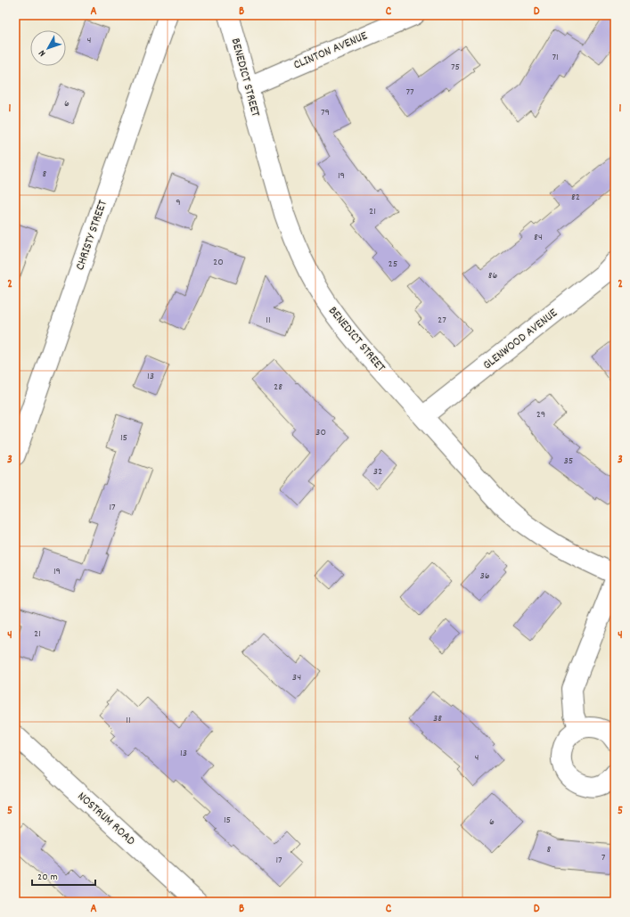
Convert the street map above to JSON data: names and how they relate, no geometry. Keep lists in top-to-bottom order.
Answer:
{
  "streets": {
    "street": [
      "CLINTON AVENUE",
      "BENEDICT STREET",
      "CHRISTY STREET",
      "GLENWOOD AVENUE",
      "NOSTRUM ROAD"
    ]
  },
  "crossings": [
    ["CLINTON AVENUE", "BENEDICT STREET"],
    ["BENEDICT STREET", "GLENWOOD AVENUE"]
  ],
  "house_numbers": [
    "4",
    "71",
    "75",
    "77",
    "6",
    "79",
    "8",
    "19",
    "82",
    "9",
    "21",
    "84",
    "20",
    "25",
    "86",
    "11",
    "27",
    "13",
    "28",
    "29",
    "30",
    "15",
    "35",
    "32",
    "17",
    "19",
    "36",
    "21",
    "34",
    "38",
    "11",
    "13",
    "4",
    "15",
    "6",
    "8",
    "7",
    "17"
  ],
  "scale_bar": "20 m",
  "north": "bottom left",
  "grid": {
    "columns": [
      "A",
      "B",
      "C",
      "D"
    ],
    "rows": [
      "1",
      "2",
      "3",
      "4",
      "5"
    ]
  }
}
